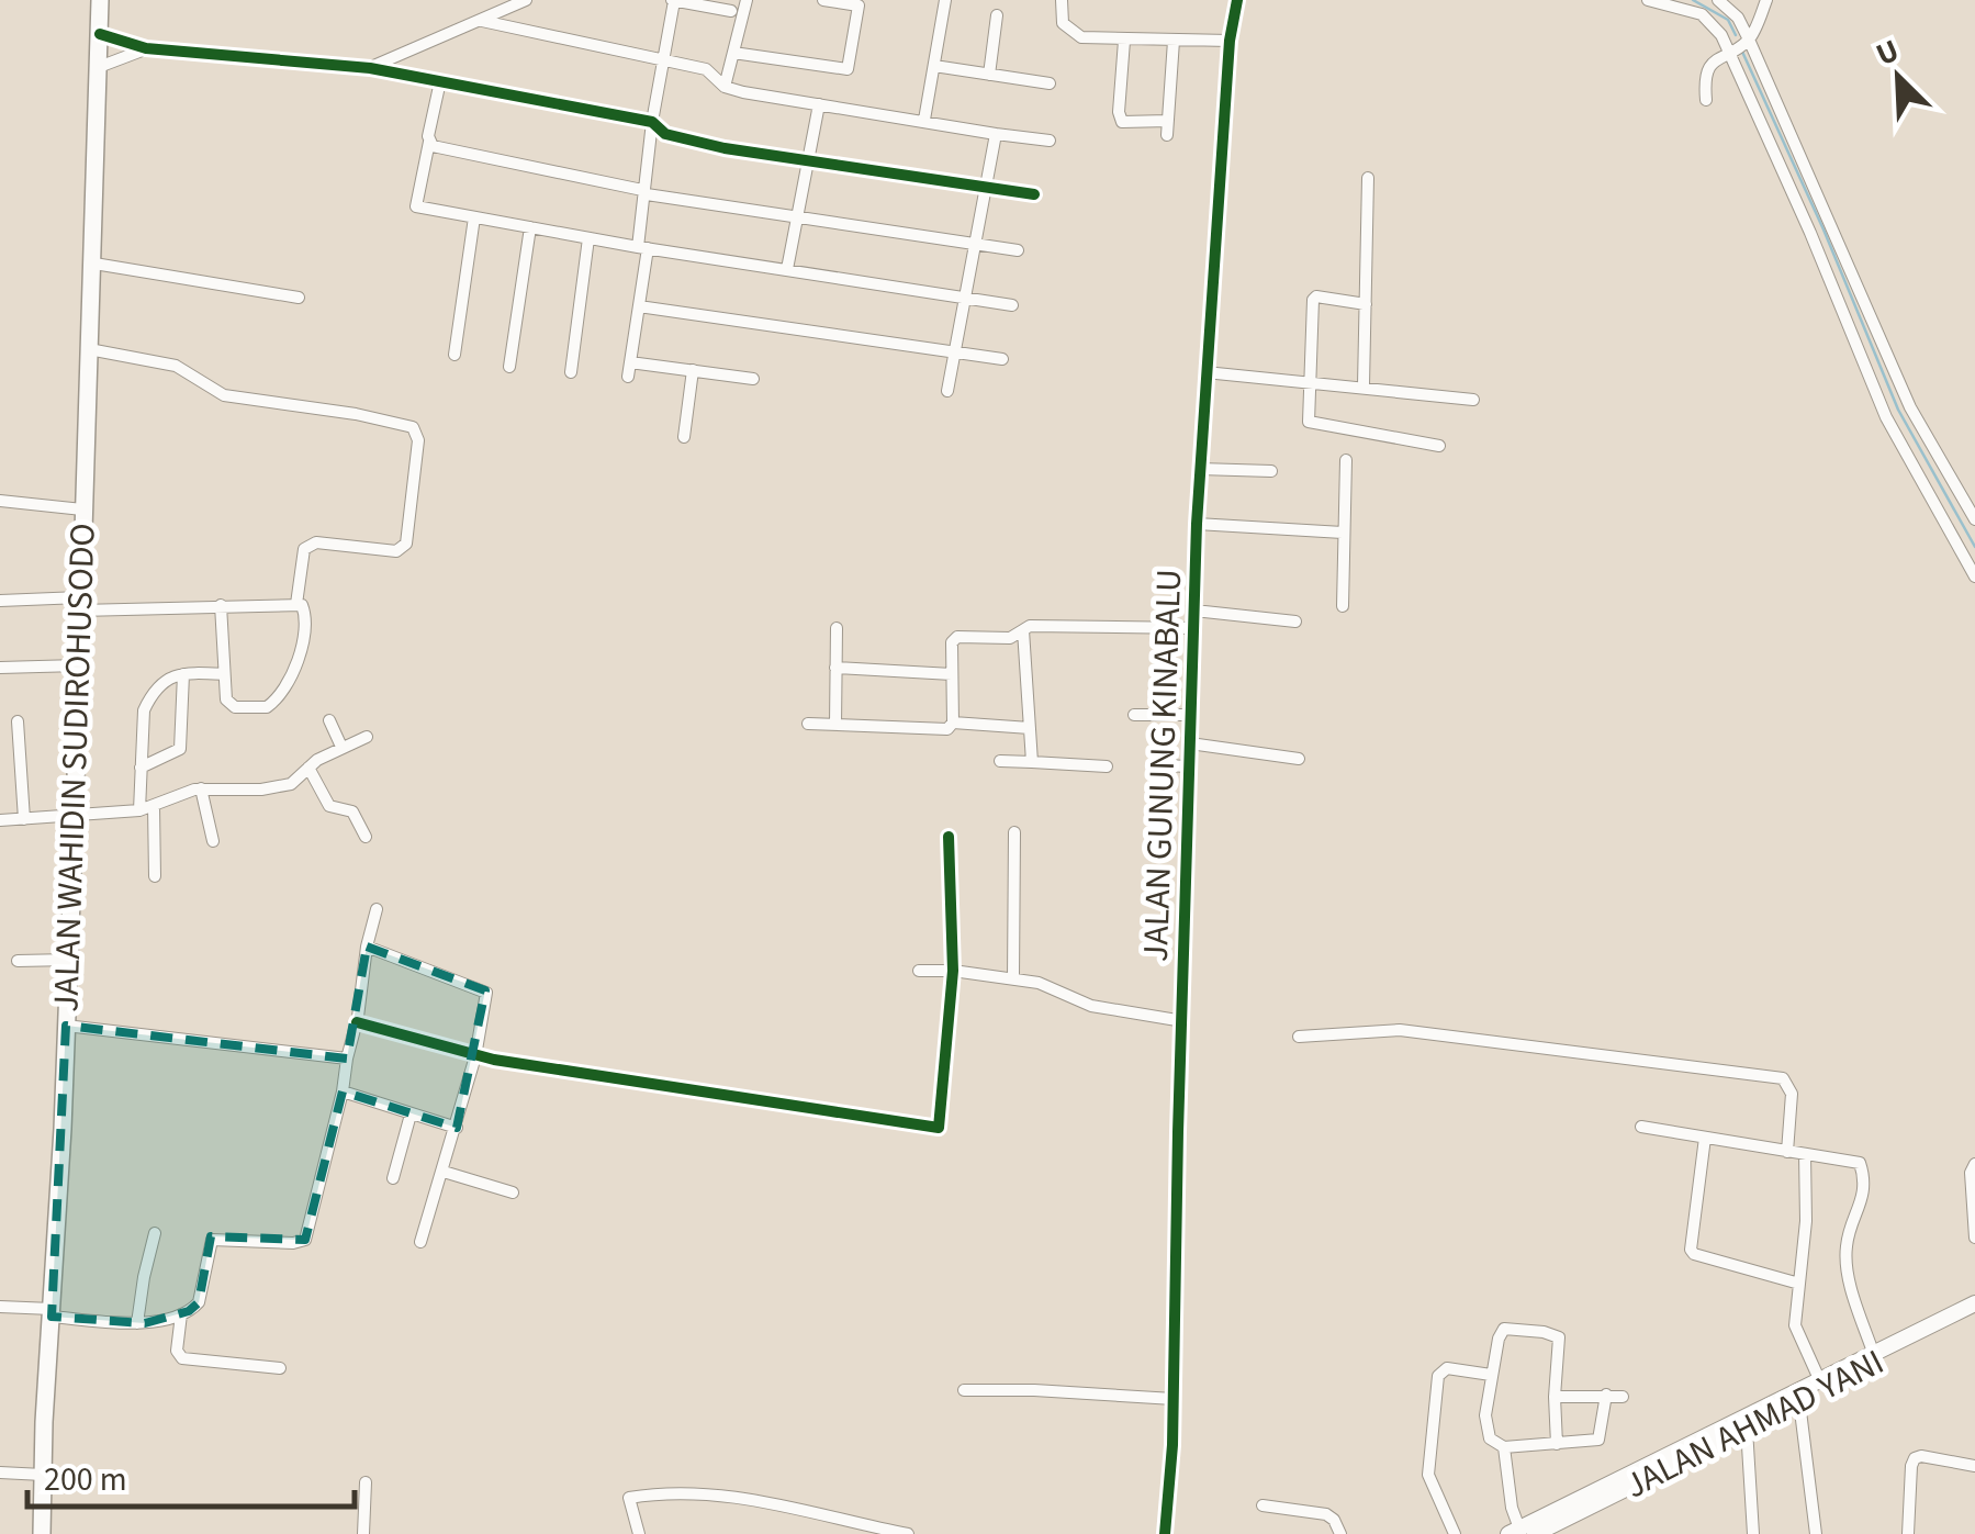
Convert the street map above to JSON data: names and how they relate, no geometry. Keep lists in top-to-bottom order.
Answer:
{
  "streets": {
    "highway": ["JALAN WAHIDIN SUDIROHUSODO"],
    "main road": ["JALAN AHMAD YANI"],
    "street": ["JALAN GUNUNG KINABALU"]
  },
  "scale_bar": "200 m",
  "north": "top left"
}
